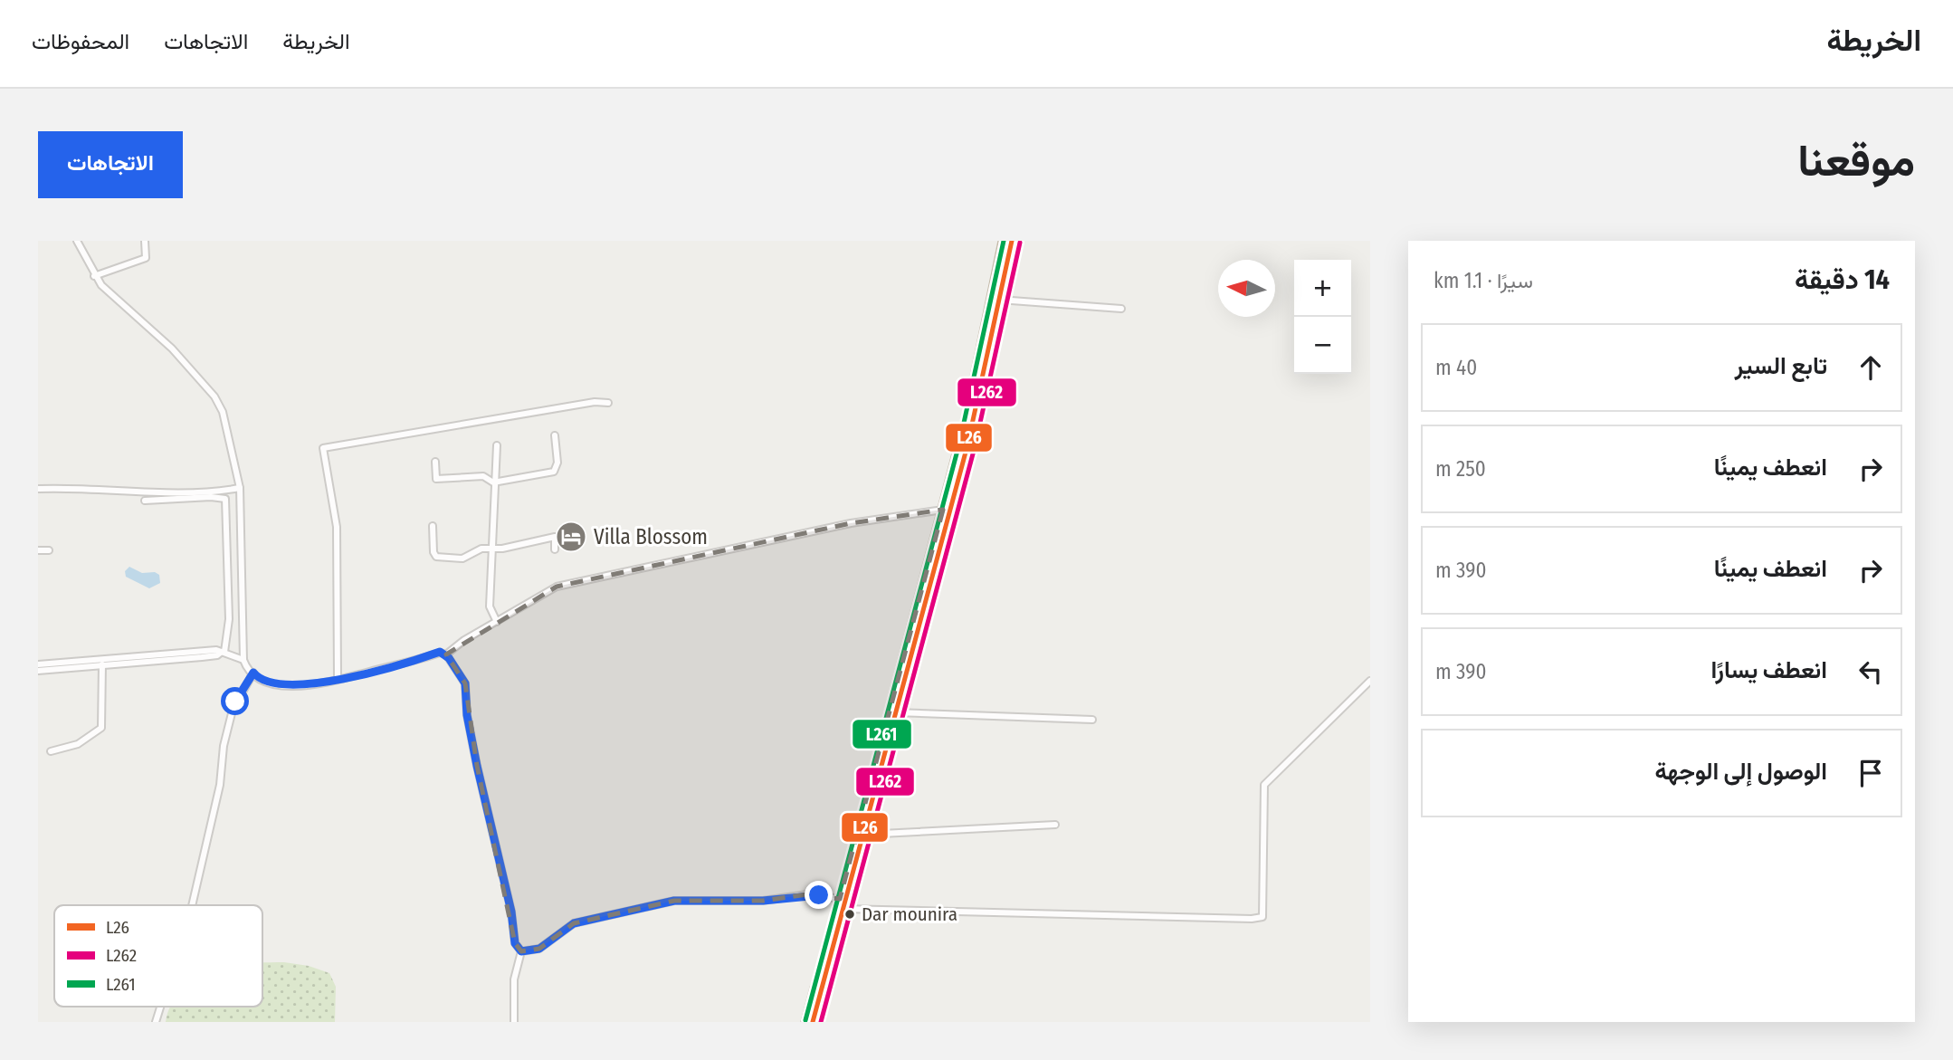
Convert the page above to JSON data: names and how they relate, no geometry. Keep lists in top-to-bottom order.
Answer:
{
  "places": {
    "hotel": ["Villa Blossom"],
    "other": ["Dar mounira"]
  },
  "lines": ["transit line L26", "transit line L261", "transit line L262"],
  "legend": ["L26", "L262", "L261"],
  "north": "left",
  "page": {
    "header": "الخريطة",
    "nav": ["الخريطة", "الاتجاهات", "المحفوظات"],
    "title": "موقعنا",
    "buttons": "الاتجاهات",
    "heading": ["14 دقيقة", "سيرًا · 1.1 km"],
    "map_buttons": ["+", "−"],
    "list": [
      ["تابع السير", "40 m"],
      ["انعطف يمينًا", "250 m"],
      ["انعطف يمينًا", "390 m"],
      ["انعطف يسارًا", "390 m"],
      "الوصول إلى الوجهة"
    ]
  }
}
